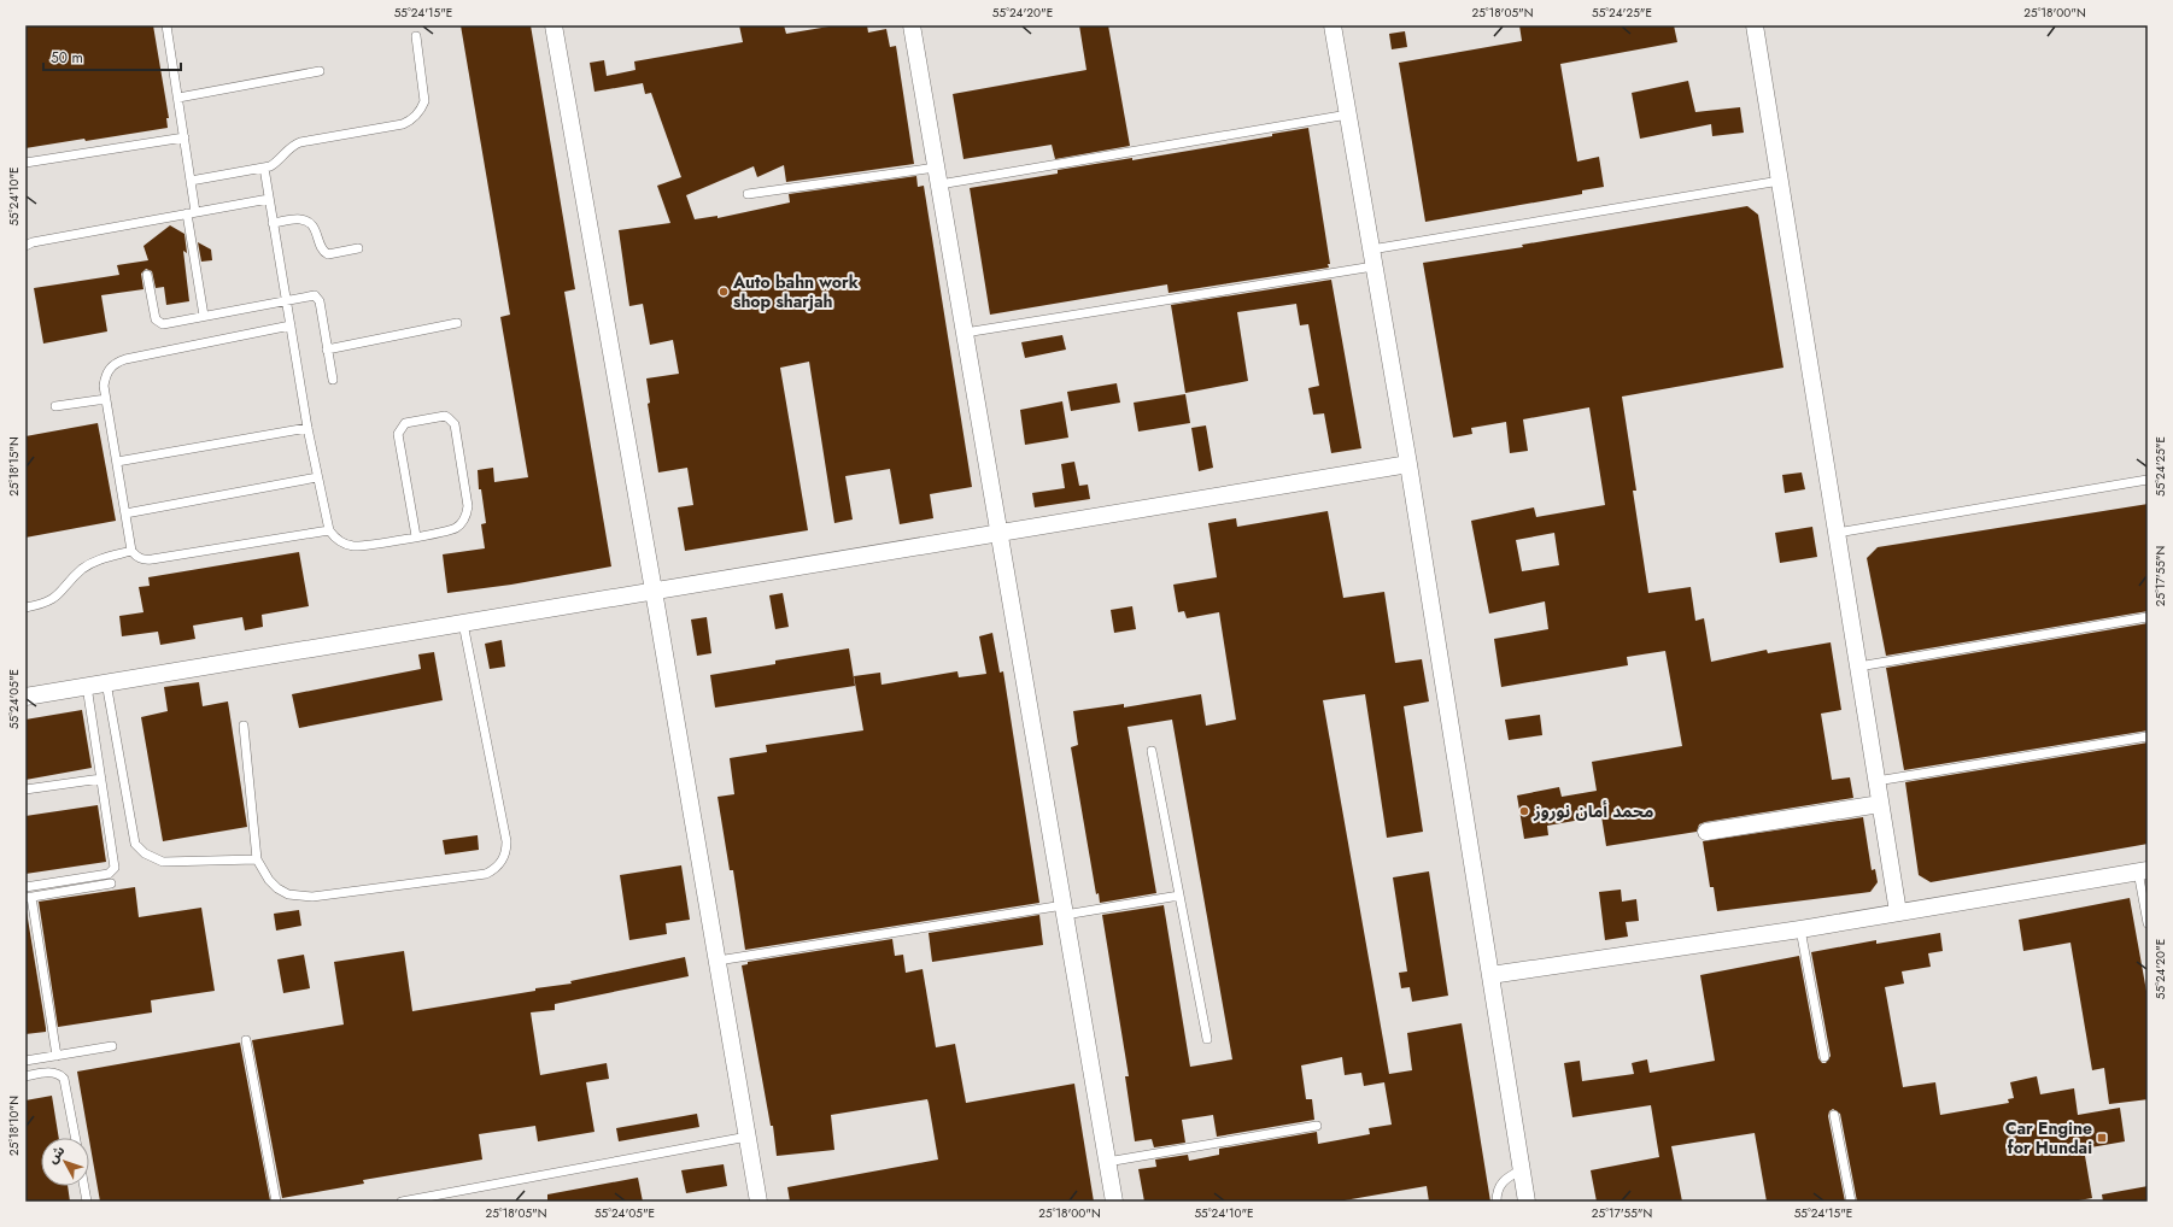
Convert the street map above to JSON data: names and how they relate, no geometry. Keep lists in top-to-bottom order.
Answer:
{
  "places": {
    "other": ["Auto bahn work shop sharjah", "محمد أمان نوروز"],
    "transit": ["Car Engine for Hundai"]
  },
  "scale_bar": "50 m",
  "north": "top left",
  "coordinates": [
    "55°24'15\"E",
    "55°24'20\"E",
    "25°18'05\"N",
    "55°24'25\"E",
    "25°18'00\"N",
    "55°24'10\"E",
    "25°18'15\"N",
    "25°17'55\"N",
    "55°24'05\"E",
    "25°18'10\"N"
  ]
}
